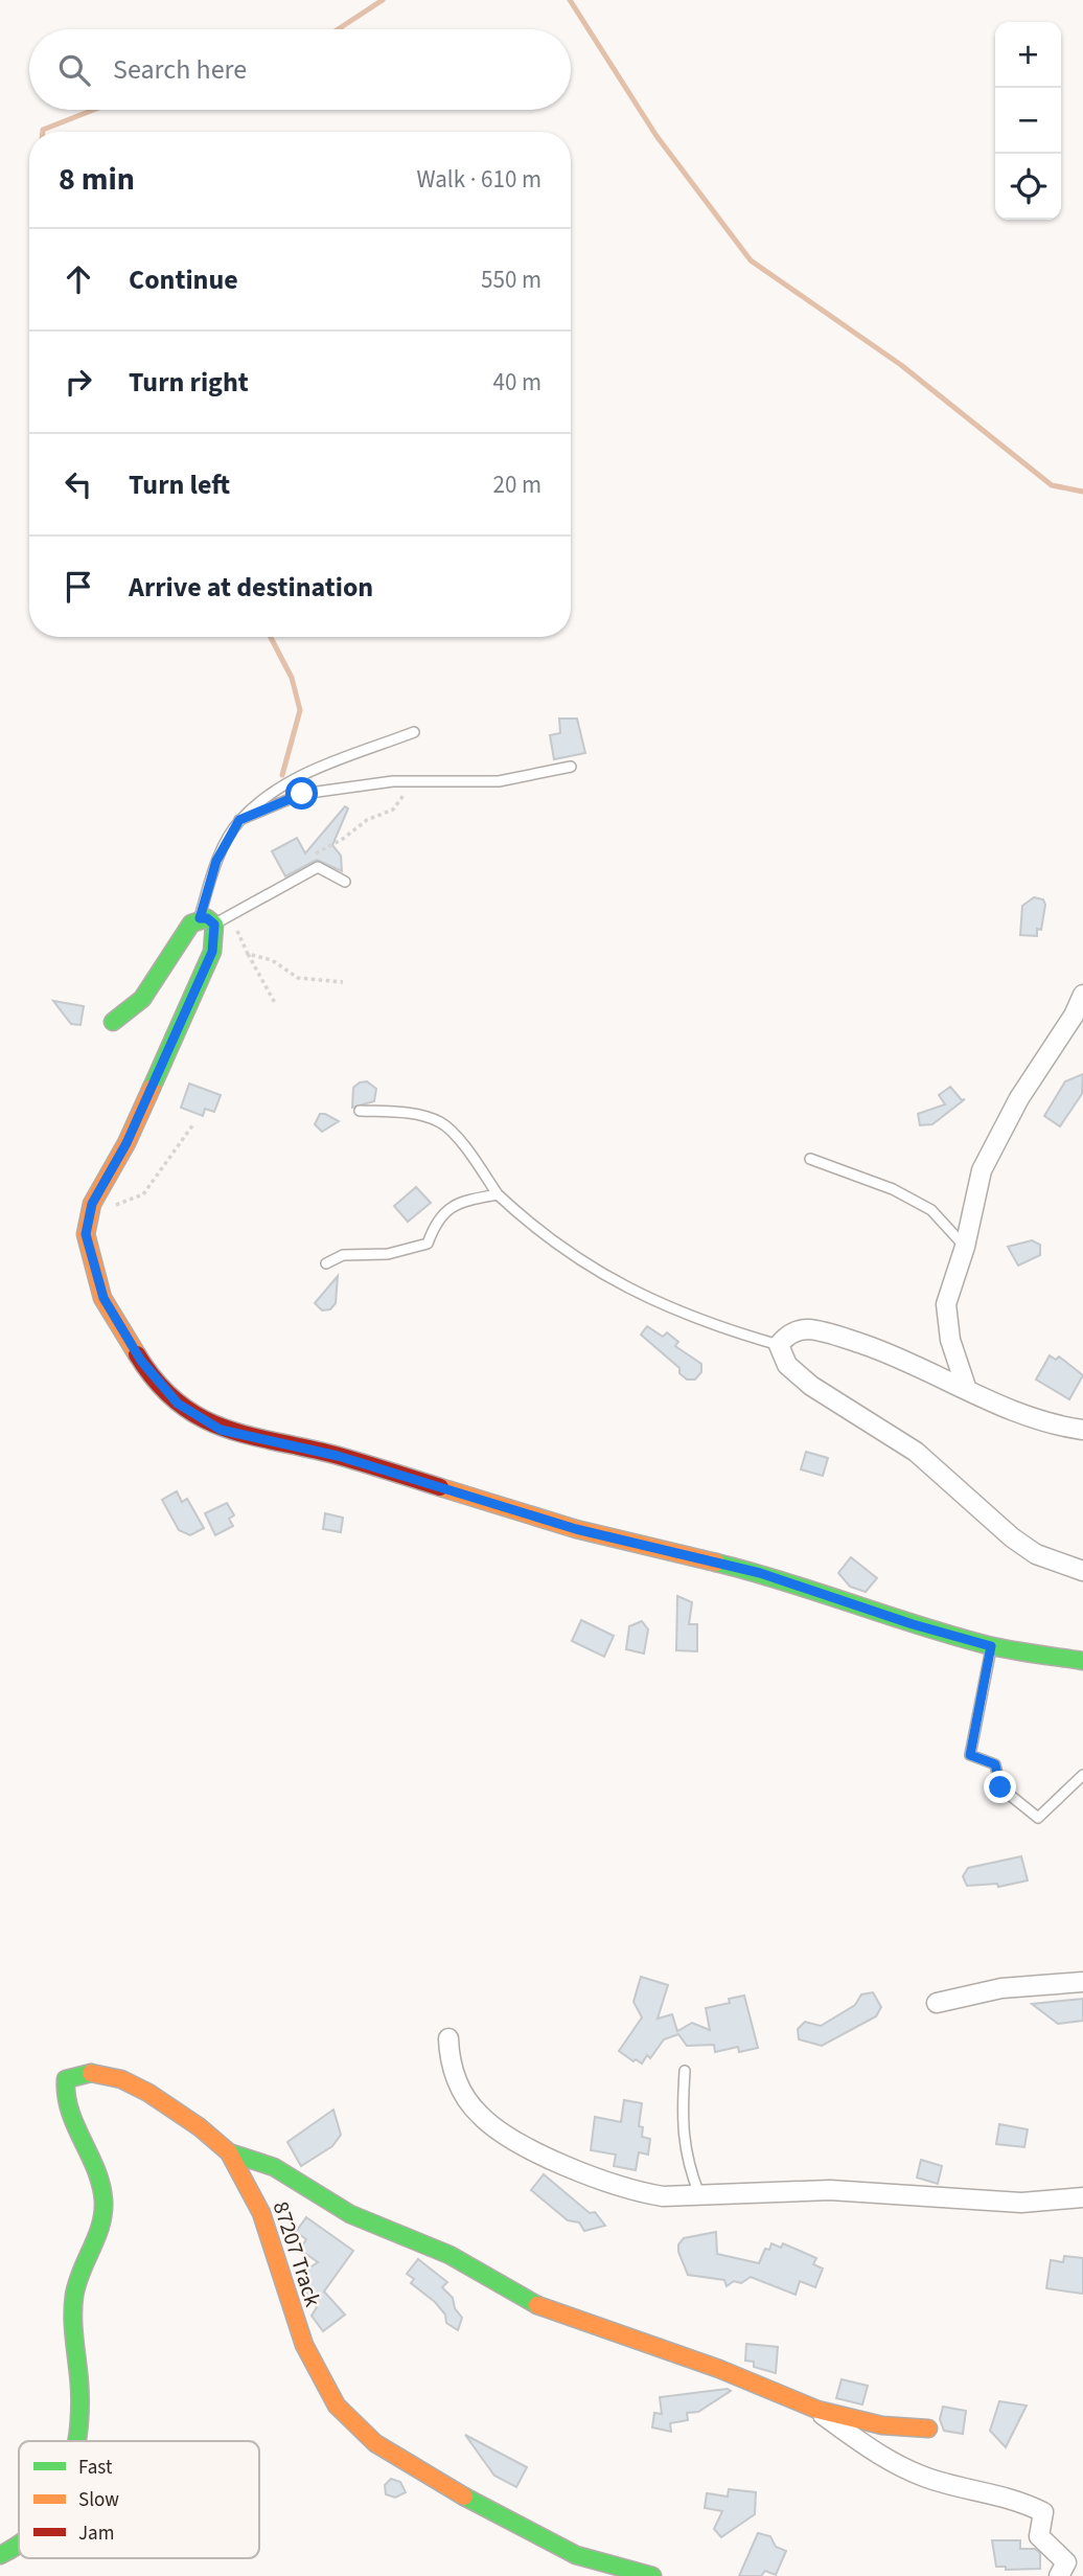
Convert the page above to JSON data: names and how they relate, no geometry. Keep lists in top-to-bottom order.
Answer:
{
  "streets": {
    "street": ["87207 Track"]
  },
  "legend": ["Fast", "Slow", "Jam"],
  "page": {
    "map_buttons": ["+", "−"],
    "search": "Search here",
    "heading": ["8 min", "Walk · 610 m"],
    "list": [
      ["Continue", "550 m"],
      ["Turn right", "40 m"],
      ["Turn left", "20 m"],
      "Arrive at destination"
    ]
  }
}
